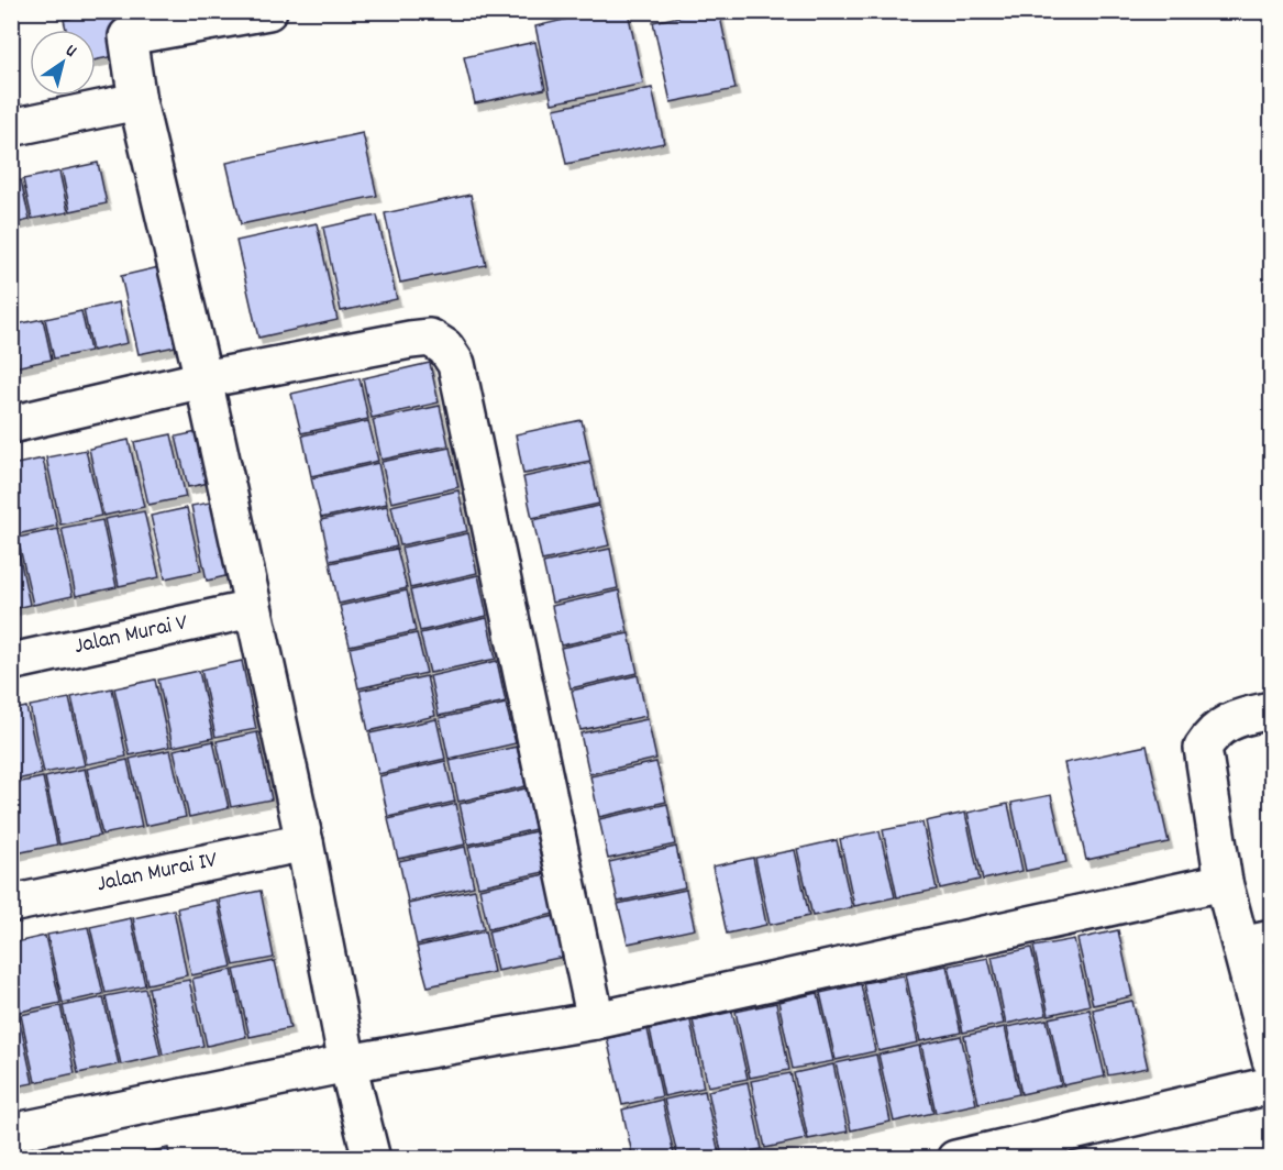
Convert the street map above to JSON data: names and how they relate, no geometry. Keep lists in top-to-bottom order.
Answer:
{
  "streets": {
    "street": ["Jalan Murai V", "Jalan Murai IV"]
  },
  "north": "top right"
}
